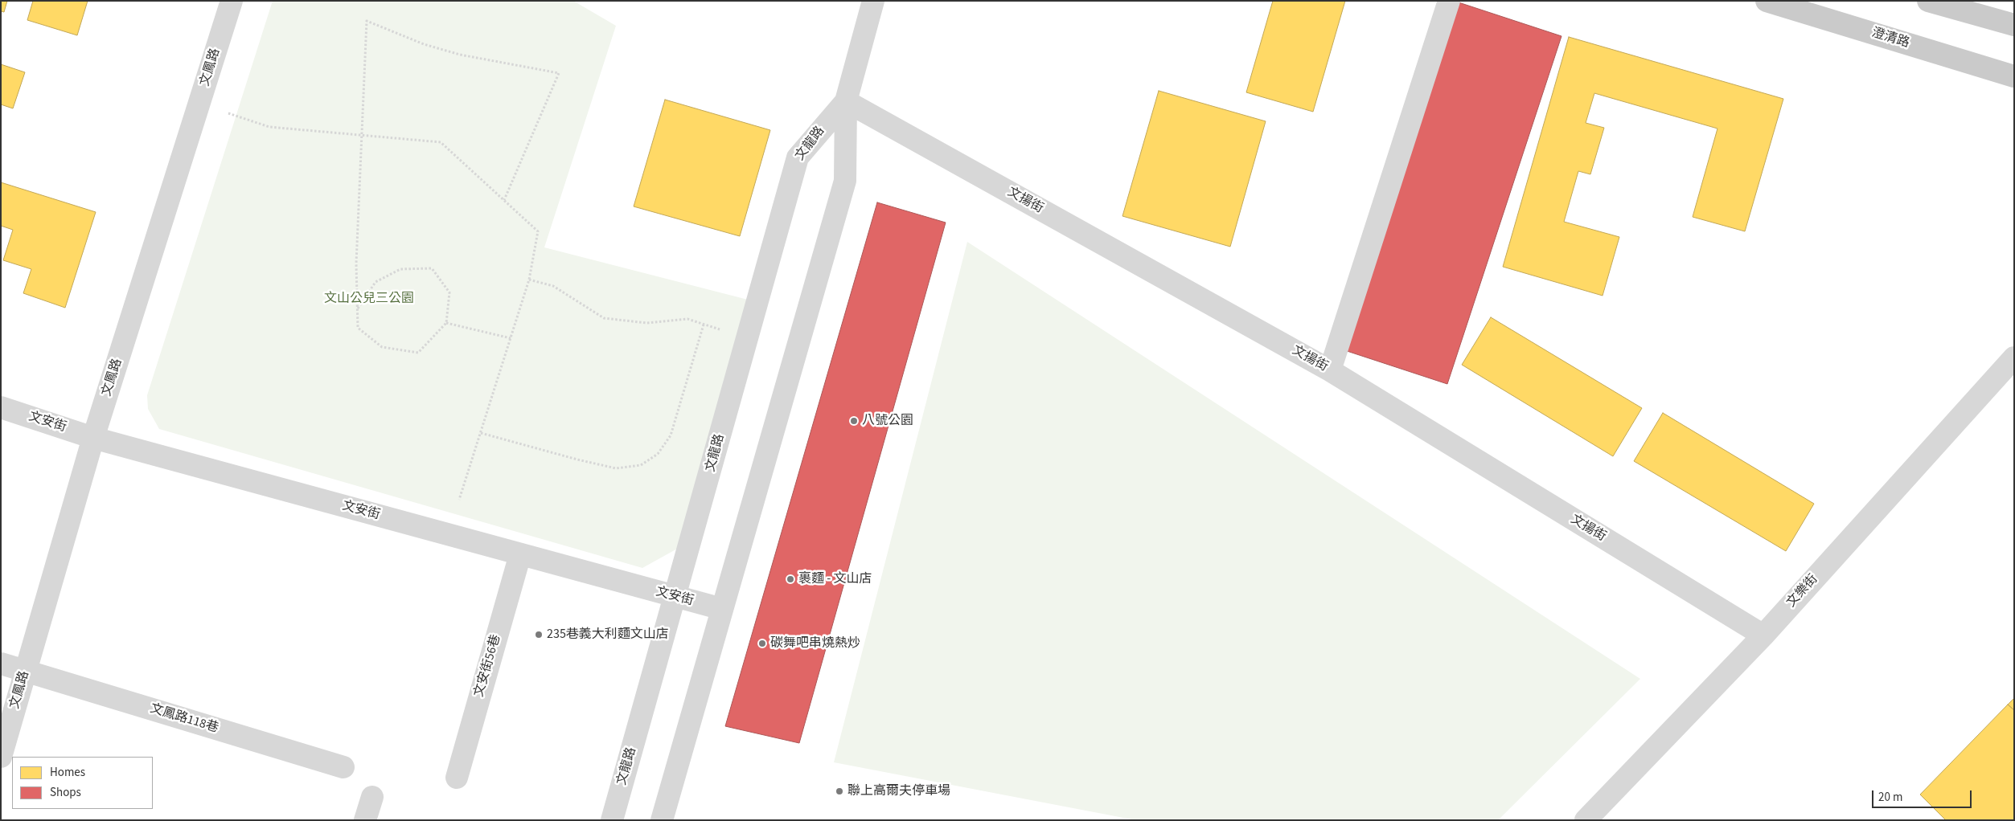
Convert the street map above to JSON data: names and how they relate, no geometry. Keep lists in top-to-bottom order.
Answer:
{
  "streets": {
    "main road": ["澄清路"],
    "street": [
      "文鳳路",
      "文龍路",
      "文揚街",
      "文安街",
      "文樂街",
      "文安街56巷",
      "文鳳路118巷"
    ]
  },
  "crossings": [
    ["文鳳路", "文安街"],
    ["文鳳路", "文鳳路118巷"],
    ["文龍路", "文揚街"],
    ["文龍路", "文安街"],
    ["文揚街", "文樂街"],
    ["文安街", "文安街56巷"]
  ],
  "parks": ["文山公兒三公園"],
  "places": [
    "八號公園",
    "裹麵 - 文山店",
    "235巷義大利麵文山店",
    "碳舞吧串燒熱炒",
    "聯上高爾夫停車場"
  ],
  "legend": ["Homes", "Shops"],
  "scale_bar": "20 m"
}
